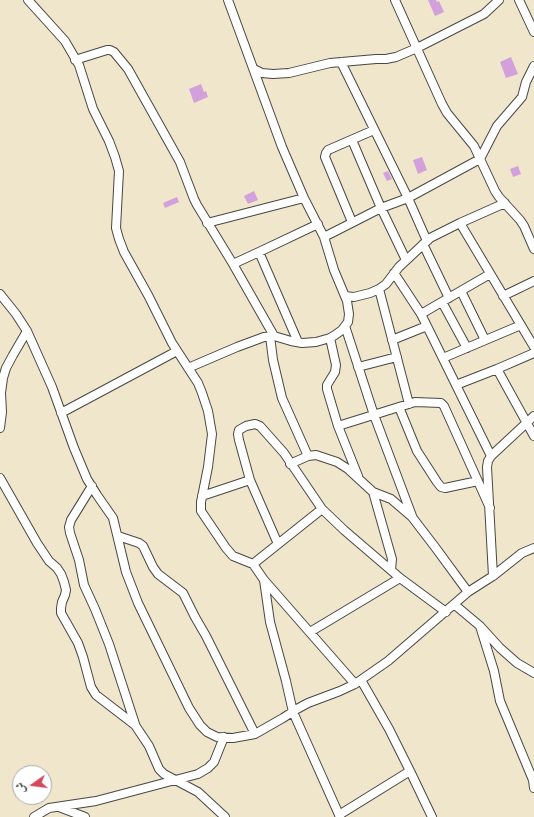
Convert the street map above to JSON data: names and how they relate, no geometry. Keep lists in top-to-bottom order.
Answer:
{
  "north": "left"
}
